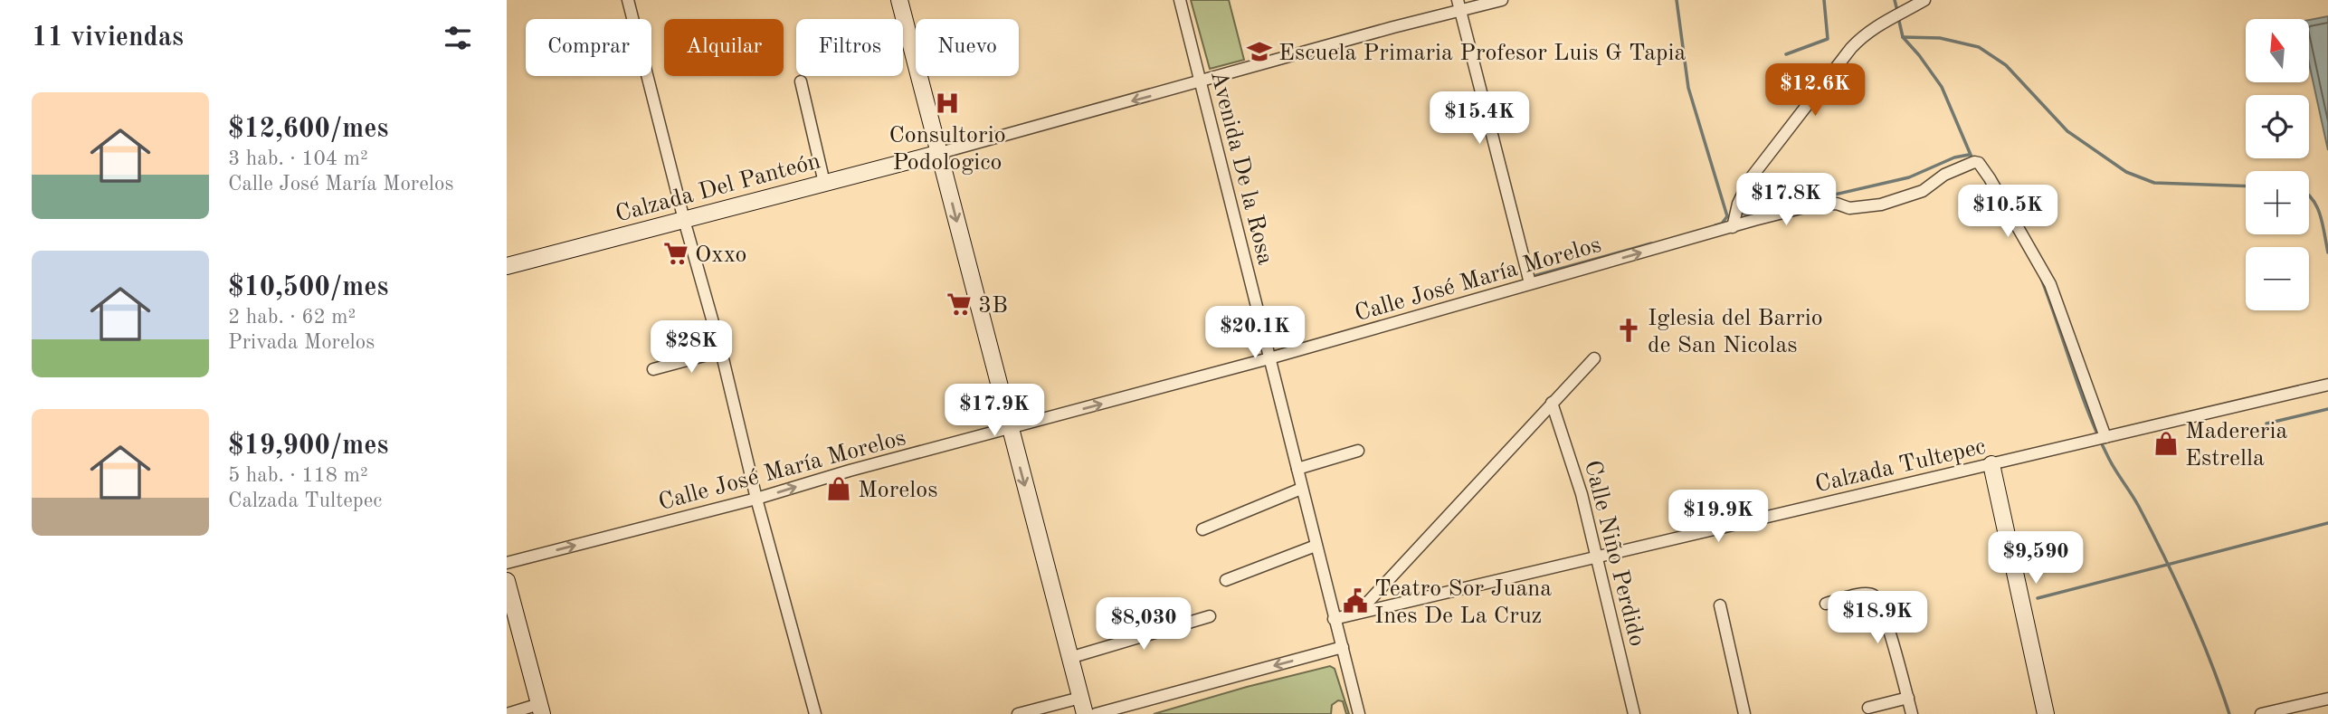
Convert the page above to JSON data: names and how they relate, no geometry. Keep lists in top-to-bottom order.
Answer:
{
  "streets": {
    "main road": ["Calzada Del Panteón"],
    "street": [
      "Avenida De la Rosa",
      "Calle José María Morelos",
      "Calzada Tultepec",
      "Calle Niño Perdido"
    ]
  },
  "crossings": [
    ["Avenida De la Rosa", "Calle José María Morelos"],
    ["Avenida De la Rosa", "Calzada Tultepec"],
    ["Calle José María Morelos", "Calzada Tultepec"],
    ["Calzada Tultepec", "Calle Niño Perdido"]
  ],
  "one_way": ["Calle José María Morelos"],
  "places": {
    "school or university": ["Escuela Primaria Profesor Luis G Tapia"],
    "hospital": ["Consultorio Podologico"],
    "supermarket": ["Oxxo", "3B"],
    "church": ["Iglesia del Barrio de San Nicolas"],
    "shop": ["Madereria Estrella", "Morelos"],
    "public building": ["Teatro Sor Juana Ines De La Cruz"]
  },
  "north": "top",
  "page": {
    "heading": "11 viviendas",
    "map_buttons": ["+", "−"],
    "chip": [
      "Comprar",
      "Alquilar",
      "Filtros",
      "Nuevo"
    ],
    "price": [
      "$12.6K",
      "$15.4K",
      "$17.8K",
      "$10.5K",
      "$20.1K",
      "$28K",
      "$17.9K",
      "$19.9K",
      "$9,590",
      "$18.9K",
      "$8,030"
    ],
    "list": [
      {
        "name": "$12,600/mes",
        "note": "3 hab. · 104 m² · Calle José María Morelos"
      },
      {
        "name": "$10,500/mes",
        "note": "2 hab. · 62 m² · Privada Morelos"
      },
      {
        "name": "$19,900/mes",
        "note": "5 hab. · 118 m² · Calzada Tultepec"
      }
    ]
  }
}
